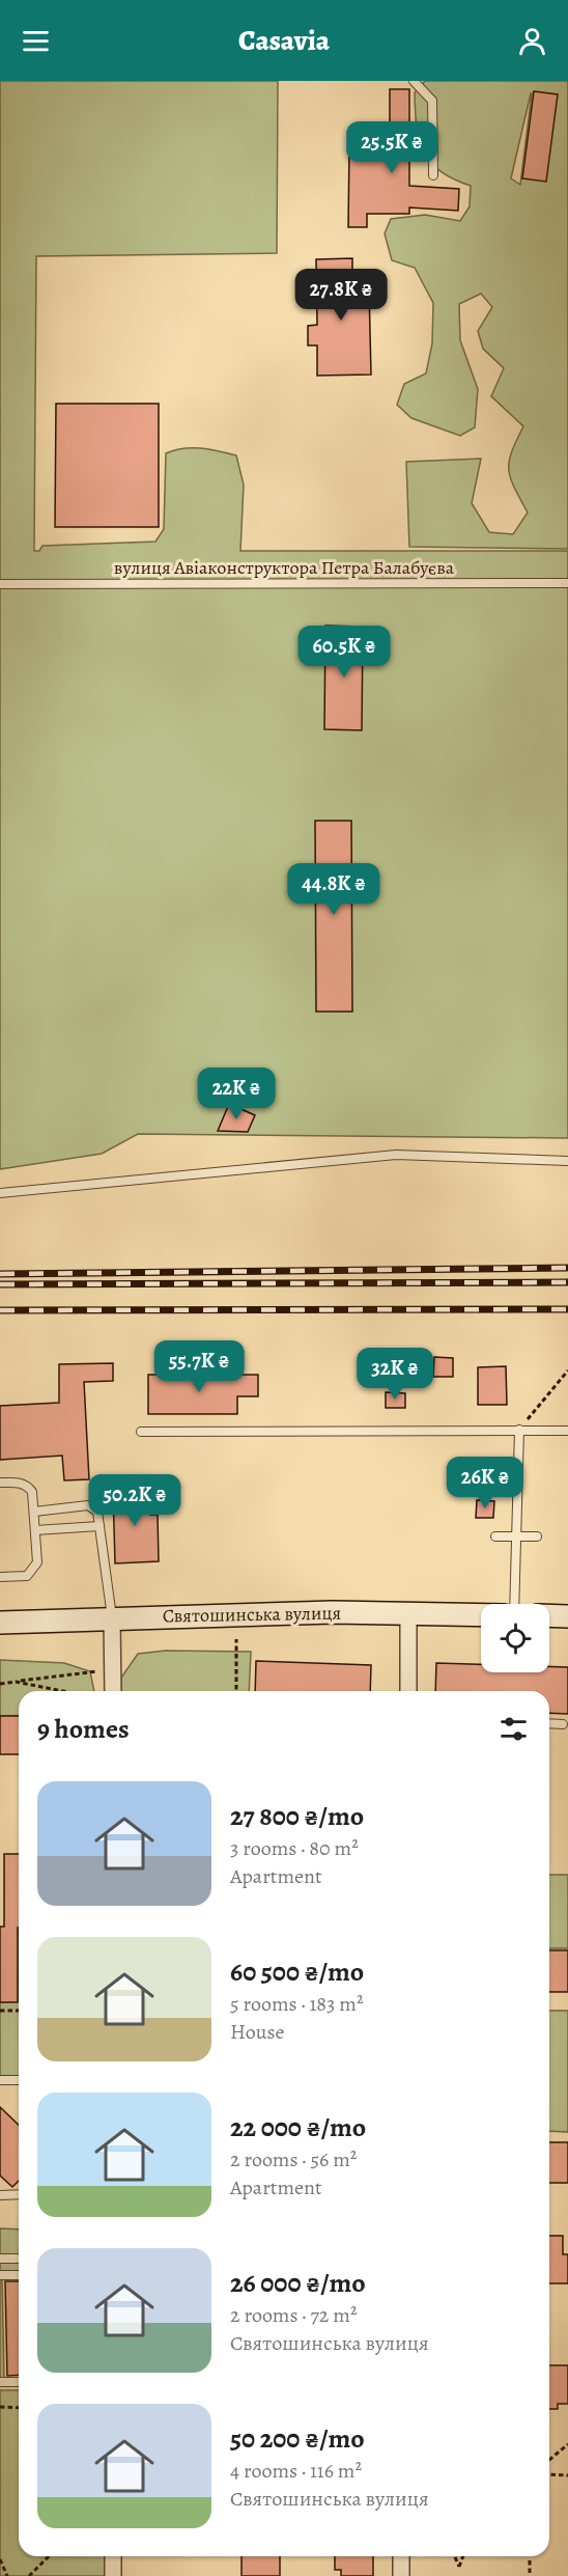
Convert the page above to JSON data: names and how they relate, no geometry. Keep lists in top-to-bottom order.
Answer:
{
  "streets": {
    "main road": ["Святошинська вулиця"],
    "lane": ["вулиця Авіаконструктора Петра Балабуєва"]
  },
  "page": {
    "header": "Casavia",
    "price": [
      "25.5K ₴",
      "27.8K ₴",
      "60.5K ₴",
      "44.8K ₴",
      "22K ₴",
      "55.7K ₴",
      "32K ₴",
      "26K ₴",
      "50.2K ₴"
    ],
    "heading": "9 homes",
    "list": [
      {
        "name": "27 800 ₴/mo",
        "note": "3 rooms · 80 m² · Apartment"
      },
      {
        "name": "60 500 ₴/mo",
        "note": "5 rooms · 183 m² · House"
      },
      {
        "name": "22 000 ₴/mo",
        "note": "2 rooms · 56 m² · Apartment"
      },
      {
        "name": "26 000 ₴/mo",
        "note": "2 rooms · 72 m² · Святошинська вулиця"
      },
      {
        "name": "50 200 ₴/mo",
        "note": "4 rooms · 116 m² · Святошинська вулиця"
      }
    ]
  }
}
